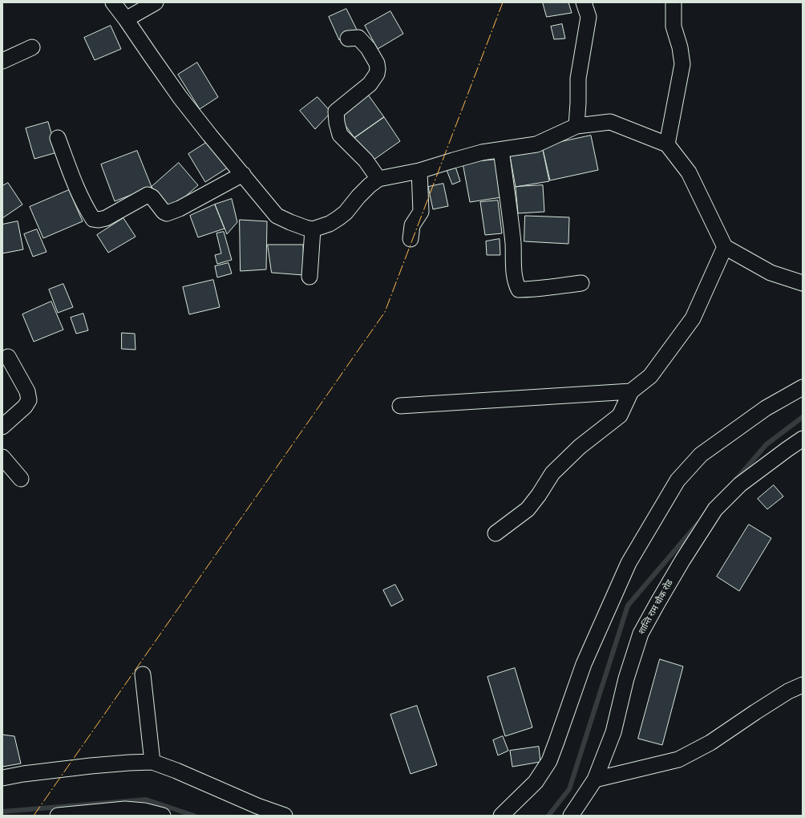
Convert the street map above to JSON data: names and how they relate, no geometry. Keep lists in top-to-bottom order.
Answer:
{
  "streets": {
    "street": ["शान्ति राम चौक रोड"]
  }
}
